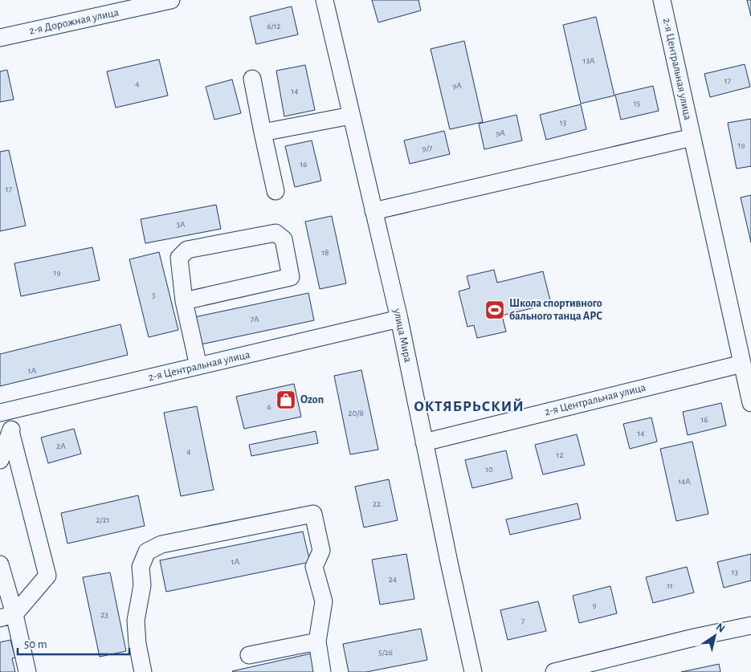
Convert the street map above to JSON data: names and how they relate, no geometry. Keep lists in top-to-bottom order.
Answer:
{
  "streets": {
    "street": ["2-я Дорожная улица", "2-я Центральная улица", "улица Мира"]
  },
  "crossings": [
    ["2-я Центральная улица", "улица Мира"]
  ],
  "districts": ["ОКТЯБРЬСКИЙ"],
  "places": {
    "sports": ["Школа спортивного бального танца АРС"],
    "shop": ["Ozon"]
  },
  "house_numbers": [
    "6/12",
    "13А",
    "17",
    "4",
    "9А",
    "14",
    "15",
    "13",
    "9А",
    "19",
    "9/7",
    "16",
    "17",
    "3А",
    "18",
    "19",
    "3",
    "7А",
    "1А",
    "6",
    "20/8",
    "16",
    "14",
    "2А",
    "4",
    "12",
    "10",
    "14А",
    "22",
    "2/21",
    "1А",
    "13",
    "24",
    "11",
    "9",
    "23",
    "7",
    "5/26"
  ],
  "scale_bar": "50 m",
  "north": "top right"
}
